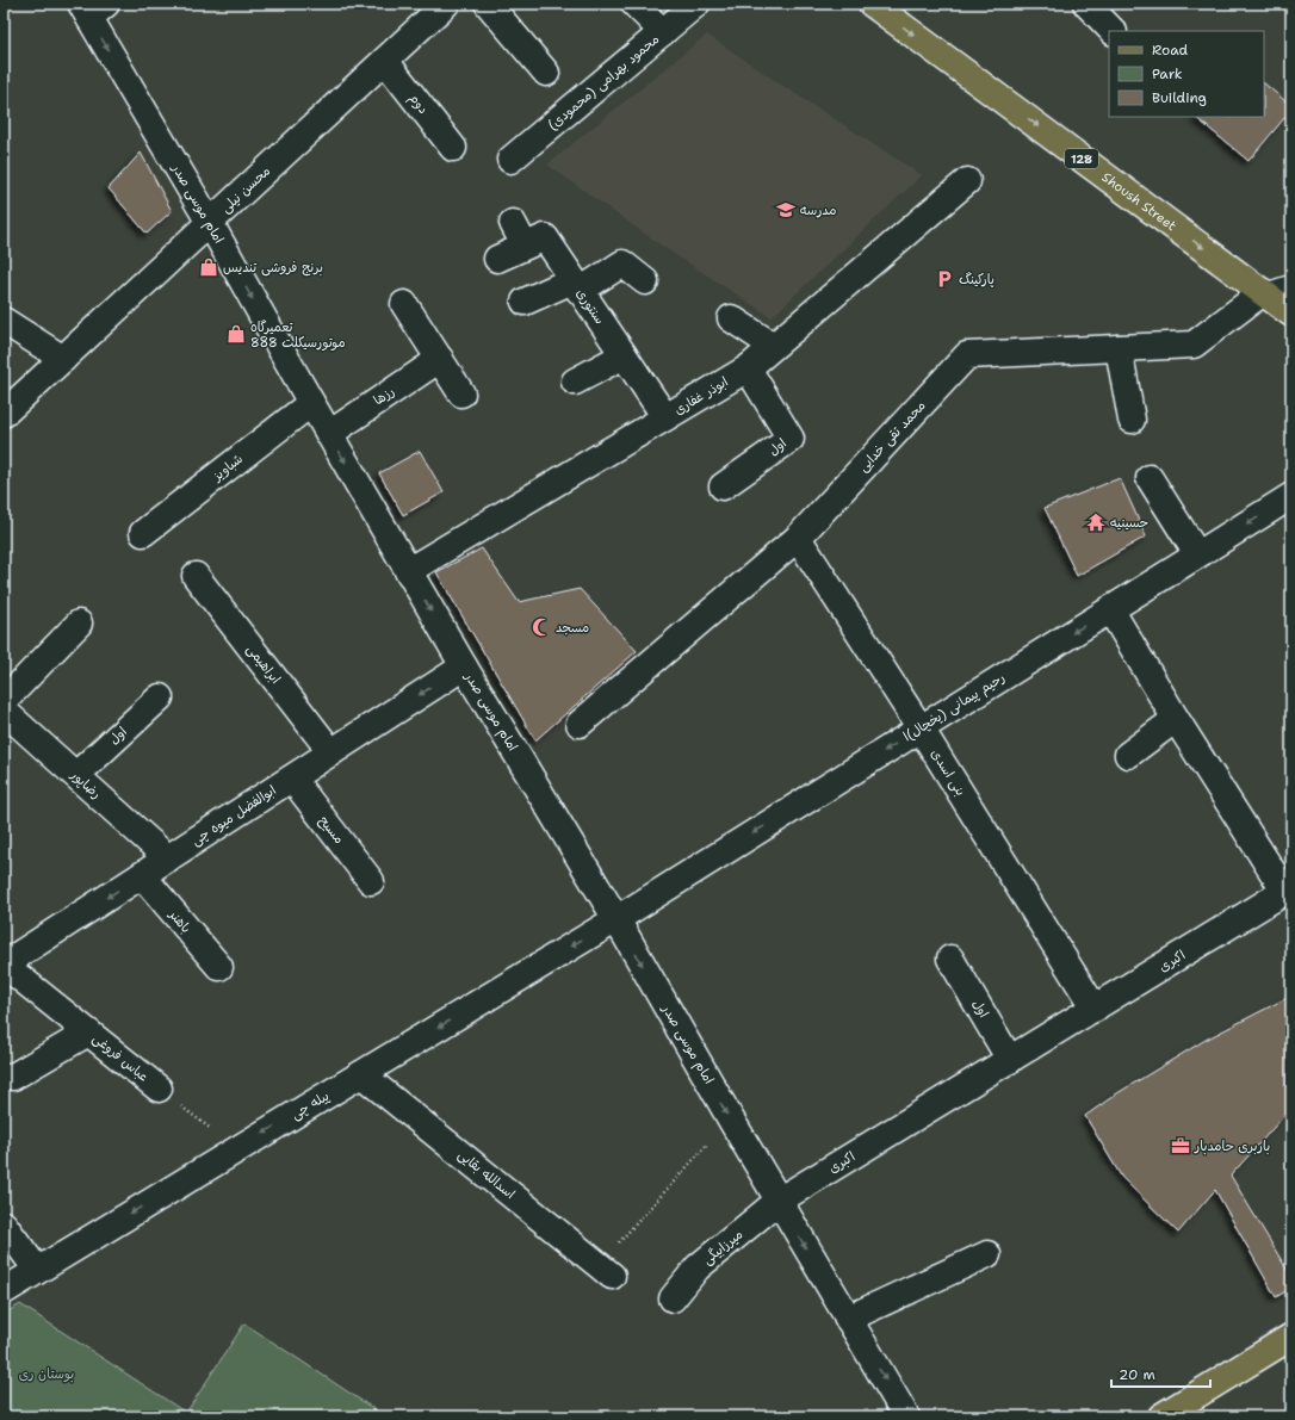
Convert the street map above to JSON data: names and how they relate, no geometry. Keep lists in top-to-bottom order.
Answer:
{
  "streets": {
    "main road": ["128", "Shoush Street"],
    "street": [
      "محمود بهرامی (محمودی)",
      "دوم",
      "محسن نیلی",
      "امام موسی صدر",
      "سنتوری",
      "رزها",
      "ابوذر غفاری",
      "محمد تقی خدایی",
      "اول",
      "شباویز",
      "ابراهیمی",
      "رحیم پیمانی (یخچال)ا",
      "بنی اسدی",
      "رضاپور",
      "ابوالفضل میوه چی",
      "مسیح",
      "باهنر",
      "اکبری",
      "عباس فروغی",
      "پیله چی",
      "اسدالله بقایی",
      "میرزابیگی"
    ]
  },
  "crossings": [
    ["دوم", "محسن نیلی"],
    ["محسن نیلی", "امام موسی صدر"],
    ["Shoush Street", "محمد تقی خدایی"],
    ["امام موسی صدر", "رزها"],
    ["امام موسی صدر", "ابوذر غفاری"],
    ["امام موسی صدر", "شباویز"],
    ["امام موسی صدر", "رحیم پیمانی (یخچال)ا"],
    ["امام موسی صدر", "ابوالفضل میوه چی"],
    ["امام موسی صدر", "اکبری"],
    ["امام موسی صدر", "پیله چی"],
    ["امام موسی صدر", "میرزابیگی"],
    ["سنتوری", "ابوذر غفاری"],
    ["ابوذر غفاری", "اول"],
    ["محمد تقی خدایی", "بنی اسدی"],
    ["اول", "رضاپور"],
    ["اول", "اکبری"],
    ["ابراهیمی", "ابوالفضل میوه چی"],
    ["رحیم پیمانی (یخچال)ا", "بنی اسدی"],
    ["رحیم پیمانی (یخچال)ا", "اکبری"],
    ["رحیم پیمانی (یخچال)ا", "پیله چی"],
    ["بنی اسدی", "اکبری"],
    ["رضاپور", "ابوالفضل میوه چی"],
    ["ابوالفضل میوه چی", "مسیح"],
    ["ابوالفضل میوه چی", "باهنر"],
    ["ابوالفضل میوه چی", "عباس فروغی"],
    ["اکبری", "میرزابیگی"],
    ["عباس فروغی", "پیله چی"],
    ["پیله چی", "اسدالله بقایی"]
  ],
  "one_way": [
    "Shoush Street",
    "امام موسی صدر",
    "رحیم پیمانی (یخچال)ا",
    "ابوالفضل میوه چی",
    "پیله چی"
  ],
  "parks": ["بوستان ری"],
  "places": {
    "school or university": ["مدرسه"],
    "shop": ["برنج فروشی تندیس", "تعمیرگاه موتورسیکلت 888"],
    "parking": ["پارکینگ"],
    "temple": ["حسینیه"],
    "mosque": ["مسجد"],
    "office": ["باربری حامدبار"]
  },
  "legend": ["Road", "Park", "Building"],
  "scale_bar": "20 m"
}
